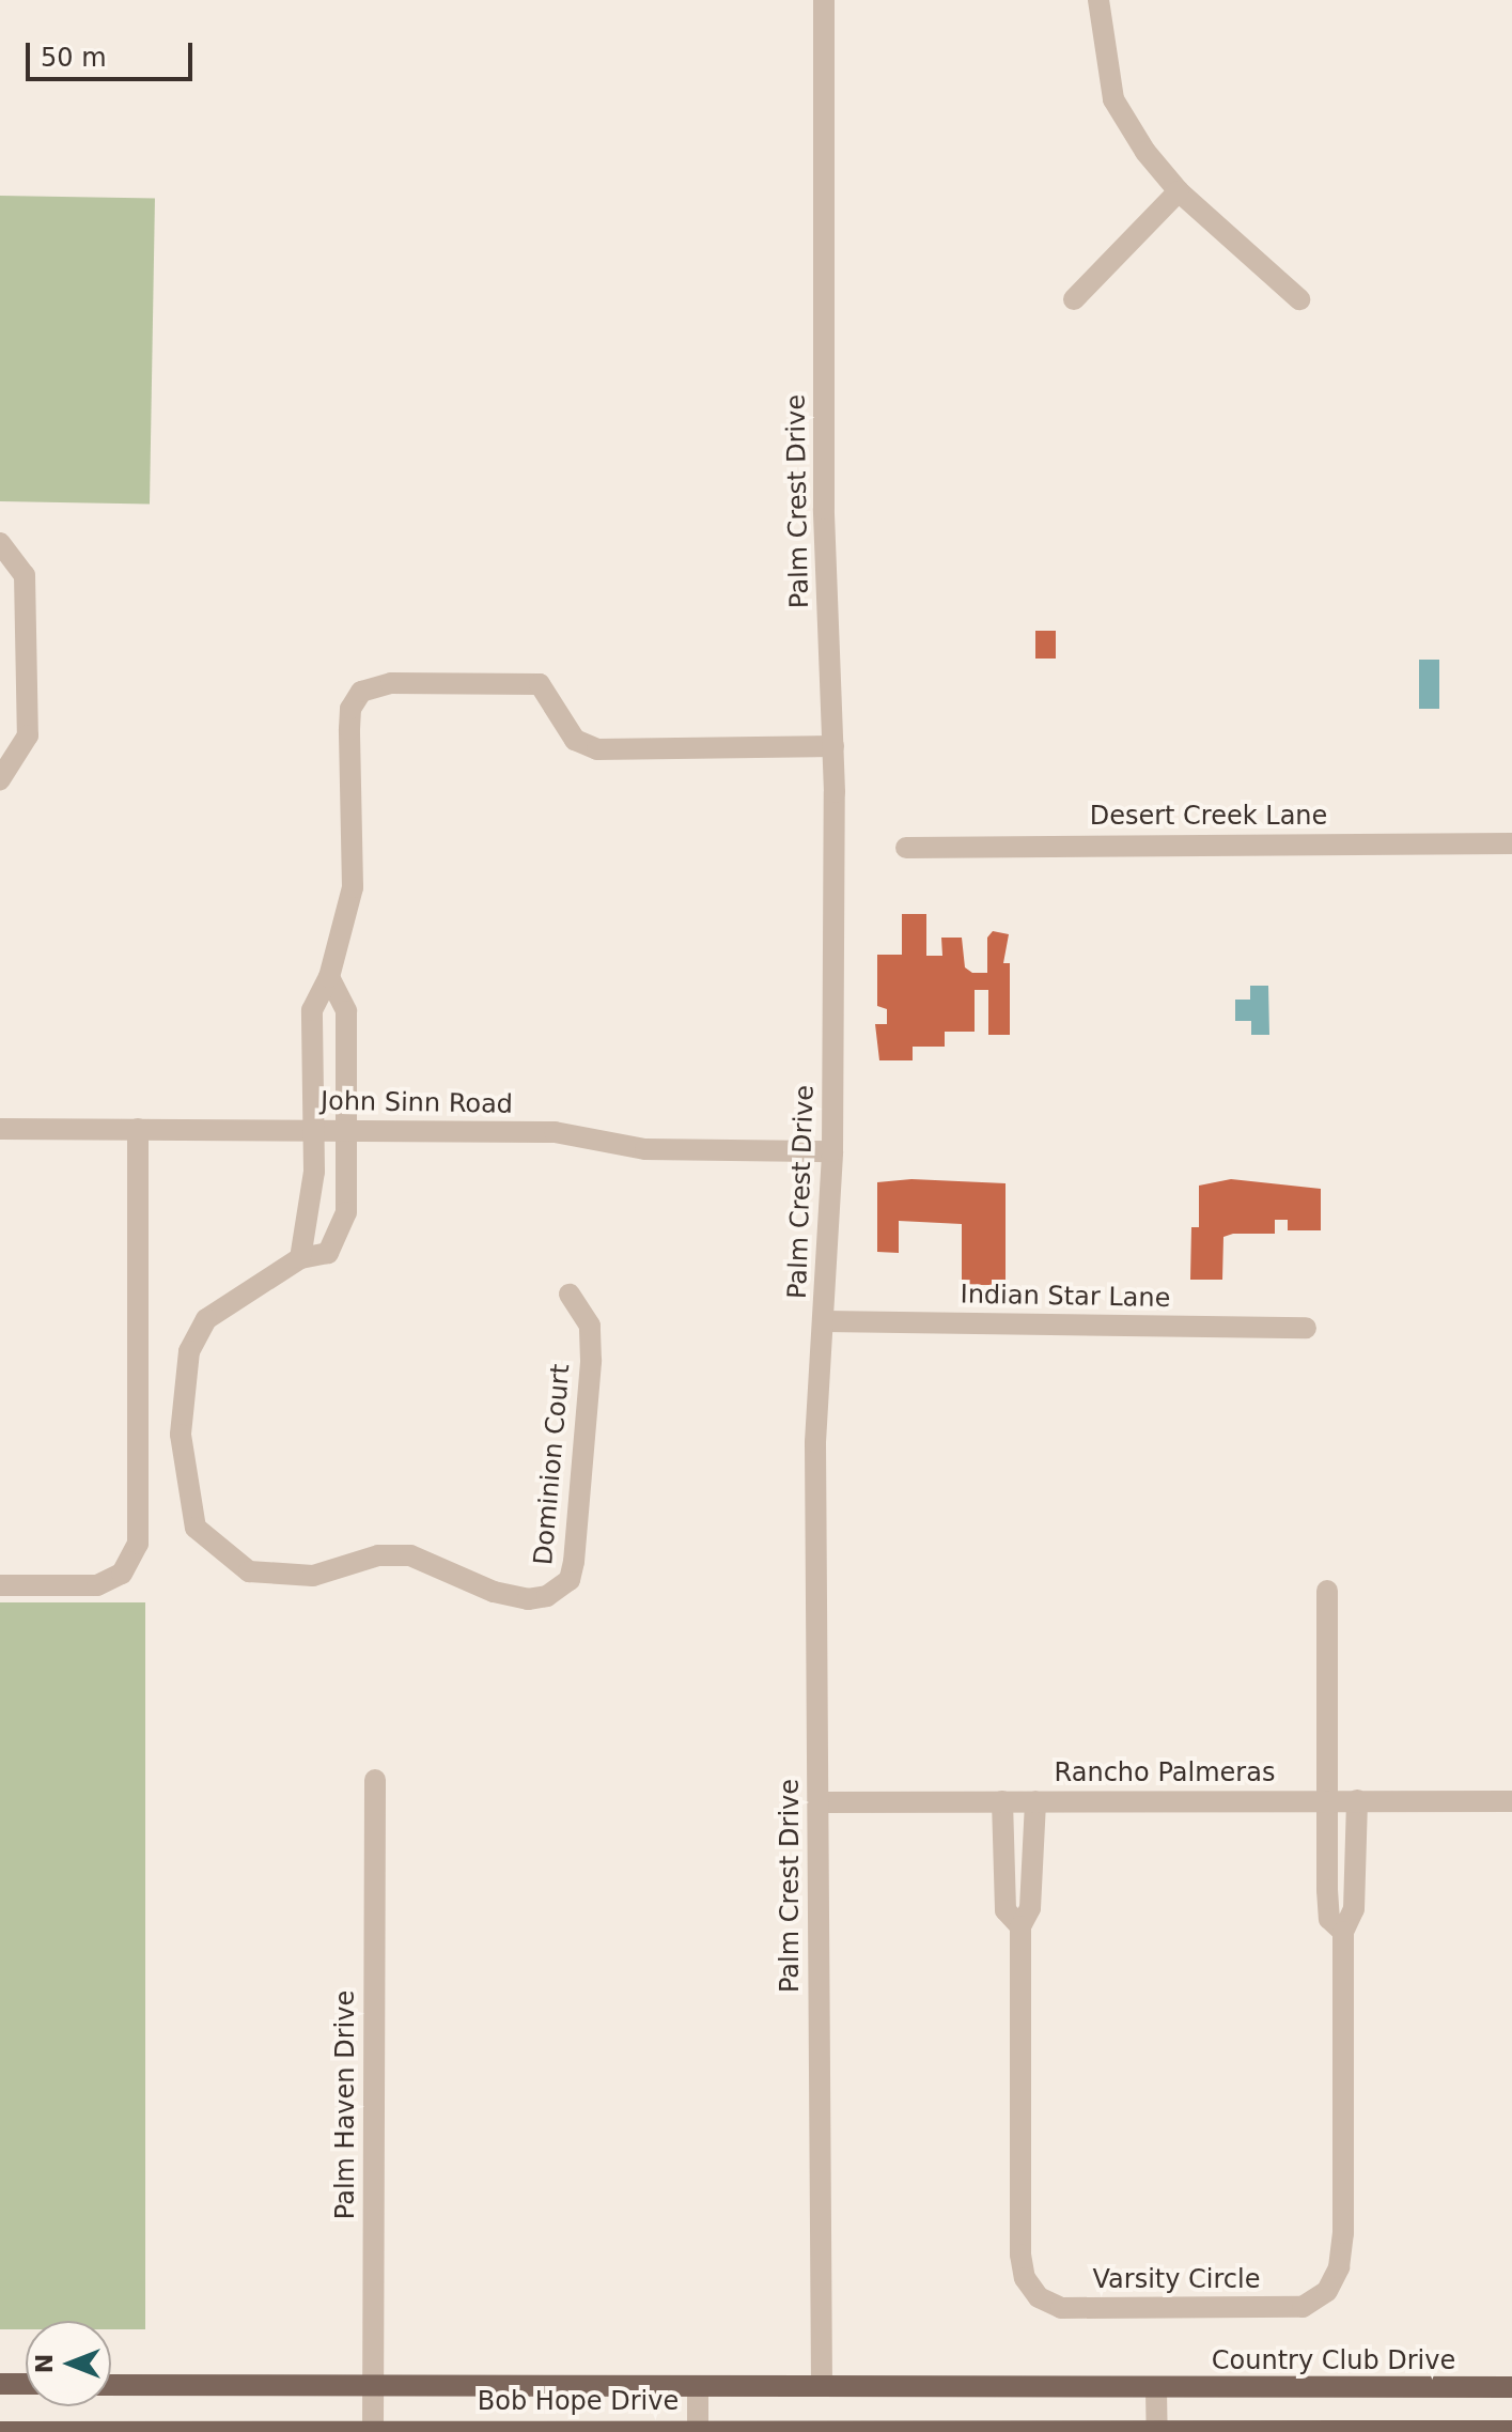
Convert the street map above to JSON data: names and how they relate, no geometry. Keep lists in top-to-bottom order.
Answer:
{
  "streets": {
    "main road": ["Country Club Drive", "Bob Hope Drive"],
    "street": [
      "Palm Crest Drive",
      "Desert Creek Lane",
      "John Sinn Road",
      "Indian Star Lane",
      "Dominion Court",
      "Rancho Palmeras",
      "Palm Haven Drive",
      "Varsity Circle"
    ]
  },
  "crossings": [
    ["Palm Crest Drive", "John Sinn Road"],
    ["Palm Crest Drive", "Indian Star Lane"],
    ["Palm Crest Drive", "Rancho Palmeras"],
    ["Palm Crest Drive", "Bob Hope Drive"],
    ["John Sinn Road", "Dominion Court"],
    ["Rancho Palmeras", "Varsity Circle"],
    ["Palm Haven Drive", "Bob Hope Drive"],
    ["Country Club Drive", "Bob Hope Drive"]
  ],
  "scale_bar": "50 m",
  "north": "left"
}
